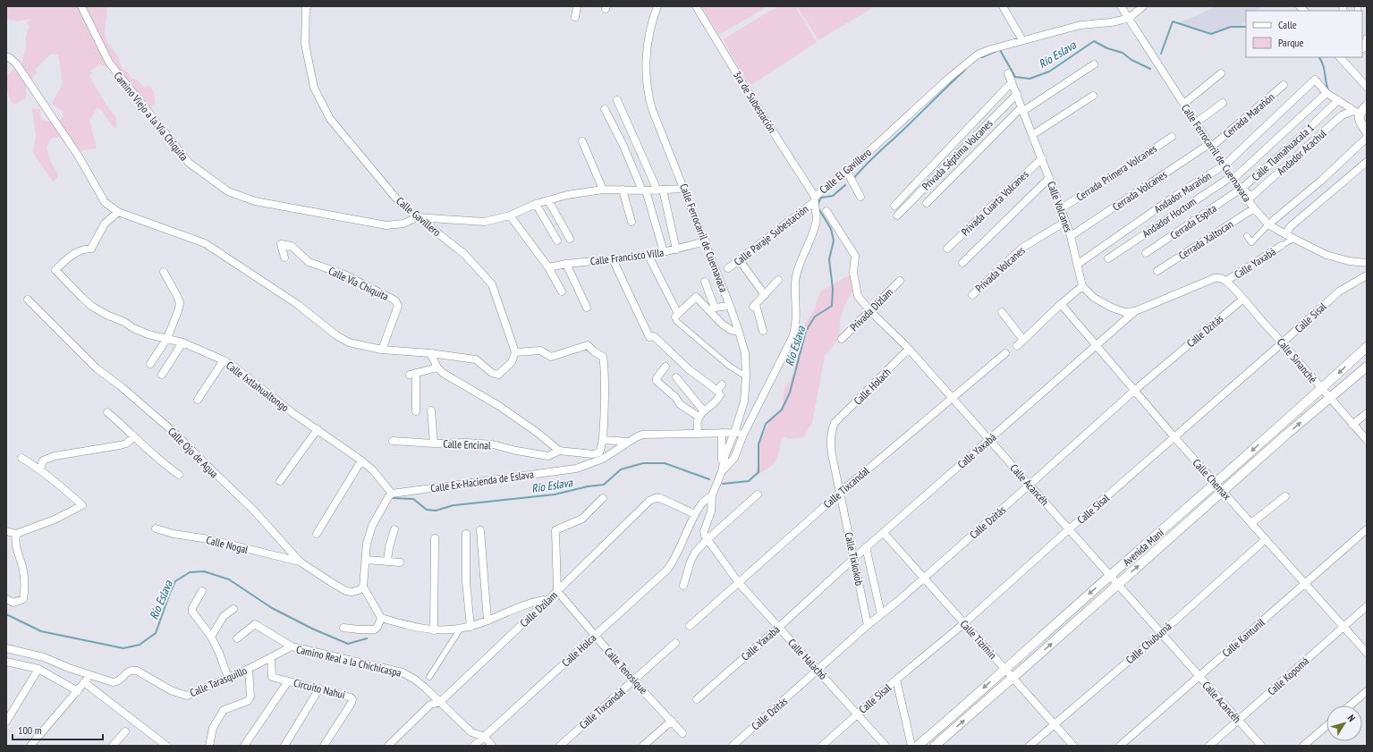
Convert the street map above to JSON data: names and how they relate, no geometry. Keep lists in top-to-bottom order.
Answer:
{
  "streets": {
    "street": [
      "3ra de Subestación",
      "Cerrada Marañón",
      "Camino Viejo a la Vía Chiquita",
      "Calle Tlamahuacala 1",
      "Andador Acachul",
      "Calle Ferrocarril de Cuernavaca",
      "Privada Séptima Volcanes",
      "Calle El Gavillero",
      "Cerrada Primera Volcanes",
      "Cerrada Volcanes",
      "Andador Marañón",
      "Privada Cuarta Volcanes",
      "Calle Volcanes",
      "Calle Gavillero",
      "Andador Hoctum",
      "Cerrada Espita",
      "Calle Paraje Subestación",
      "Cerrada Xaltocan",
      "Calle Francisco Villa",
      "Calle Yaxabá",
      "Privada Volcanes",
      "Calle Vía Chiquita",
      "Privada Dizlam",
      "Calle Sisal",
      "Calle Dzitás",
      "Calle Sinanché",
      "Calle Ixtlahualtongo",
      "Calle Holach",
      "Calle Encinal",
      "Calle Ojo de Agua",
      "Calle Chemax",
      "Calle Ex-Hacienda de Eslava",
      "Calle Acancéh",
      "Calle Tixcandal",
      "Calle Nogal",
      "Avenida Maní",
      "Calle Tixkokob",
      "Calle Dzilam",
      "Calle Kantunil",
      "Calle Tizimín",
      "Calle Chuburná",
      "Calle Holca",
      "Calle Halachó",
      "Camino Real a la Chichicaspa",
      "Calle Tenosique",
      "Calle Kopomá",
      "Calle Tarasquillo",
      "Circuito Nahuí"
    ]
  },
  "crossings": [
    ["3ra de Subestación", "Calle El Gavillero"],
    ["3ra de Subestación", "Calle Paraje Subestación"],
    ["Cerrada Marañón", "Calle Ferrocarril de Cuernavaca"],
    ["Cerrada Marañón", "Cerrada Volcanes"],
    ["Camino Viejo a la Vía Chiquita", "Calle Gavillero"],
    ["Calle Tlamahuacala 1", "Calle Ferrocarril de Cuernavaca"],
    ["Calle Tlamahuacala 1", "Cerrada Espita"],
    ["Andador Acachul", "Calle Ferrocarril de Cuernavaca"],
    ["Calle Ferrocarril de Cuernavaca", "Calle El Gavillero"],
    ["Calle Ferrocarril de Cuernavaca", "Cerrada Volcanes"],
    ["Calle Ferrocarril de Cuernavaca", "Andador Marañón"],
    ["Calle Ferrocarril de Cuernavaca", "Andador Hoctum"],
    ["Calle Ferrocarril de Cuernavaca", "Cerrada Espita"],
    ["Calle Ferrocarril de Cuernavaca", "Cerrada Xaltocan"],
    ["Calle Ferrocarril de Cuernavaca", "Calle Francisco Villa"],
    ["Calle Ferrocarril de Cuernavaca", "Calle Ex-Hacienda de Eslava"],
    ["Privada Séptima Volcanes", "Calle Volcanes"],
    ["Calle El Gavillero", "Calle Paraje Subestación"],
    ["Calle El Gavillero", "Calle Ex-Hacienda de Eslava"],
    ["Cerrada Primera Volcanes", "Calle Volcanes"],
    ["Cerrada Volcanes", "Calle Volcanes"],
    ["Andador Marañón", "Calle Volcanes"],
    ["Andador Marañón", "Andador Hoctum"],
    ["Privada Cuarta Volcanes", "Calle Volcanes"],
    ["Calle Volcanes", "Privada Volcanes"],
    ["Calle Yaxabá", "Calle Sinanché"],
    ["Calle Yaxabá", "Calle Chemax"],
    ["Calle Yaxabá", "Calle Acancéh"],
    ["Calle Yaxabá", "Calle Tixkokob"],
    ["Calle Yaxabá", "Calle Tizimín"],
    ["Calle Yaxabá", "Calle Halachó"],
    ["Privada Dizlam", "Calle Acancéh"],
    ["Calle Sisal", "Calle Sinanché"],
    ["Calle Sisal", "Calle Chemax"],
    ["Calle Sisal", "Calle Acancéh"],
    ["Calle Sisal", "Calle Tizimín"],
    ["Calle Sisal", "Calle Halachó"],
    ["Calle Dzitás", "Calle Sinanché"],
    ["Calle Dzitás", "Calle Chemax"],
    ["Calle Dzitás", "Calle Acancéh"],
    ["Calle Dzitás", "Calle Tixkokob"],
    ["Calle Dzitás", "Calle Tizimín"],
    ["Calle Dzitás", "Calle Halachó"],
    ["Calle Sinanché", "Avenida Maní"],
    ["Calle Ixtlahualtongo", "Calle Ex-Hacienda de Eslava"],
    ["Calle Holach", "Calle Acancéh"],
    ["Calle Holach", "Calle Tixkokob"],
    ["Calle Ojo de Agua", "Calle Nogal"],
    ["Calle Chemax", "Avenida Maní"],
    ["Calle Chemax", "Calle Kantunil"],
    ["Calle Chemax", "Calle Chuburná"],
    ["Calle Chemax", "Calle Kopomá"],
    ["Calle Acancéh", "Calle Tixcandal"],
    ["Calle Acancéh", "Avenida Maní"],
    ["Calle Acancéh", "Calle Kantunil"],
    ["Calle Acancéh", "Calle Chuburná"],
    ["Calle Acancéh", "Calle Kopomá"],
    ["Calle Tixcandal", "Calle Tixkokob"],
    ["Calle Tixcandal", "Calle Halachó"],
    ["Calle Tixcandal", "Calle Tenosique"],
    ["Avenida Maní", "Calle Tizimín"],
    ["Calle Dzilam", "Calle Holca"],
    ["Calle Dzilam", "Camino Real a la Chichicaspa"],
    ["Calle Dzilam", "Calle Tenosique"],
    ["Calle Tizimín", "Calle Chuburná"],
    ["Calle Holca", "Camino Real a la Chichicaspa"],
    ["Calle Holca", "Calle Tenosique"],
    ["Camino Real a la Chichicaspa", "Calle Tarasquillo"],
    ["Calle Tarasquillo", "Circuito Nahuí"]
  ],
  "water": ["Río Eslava"],
  "legend": ["Calle", "Parque"],
  "scale_bar": "100 m",
  "north": "top right"
}
